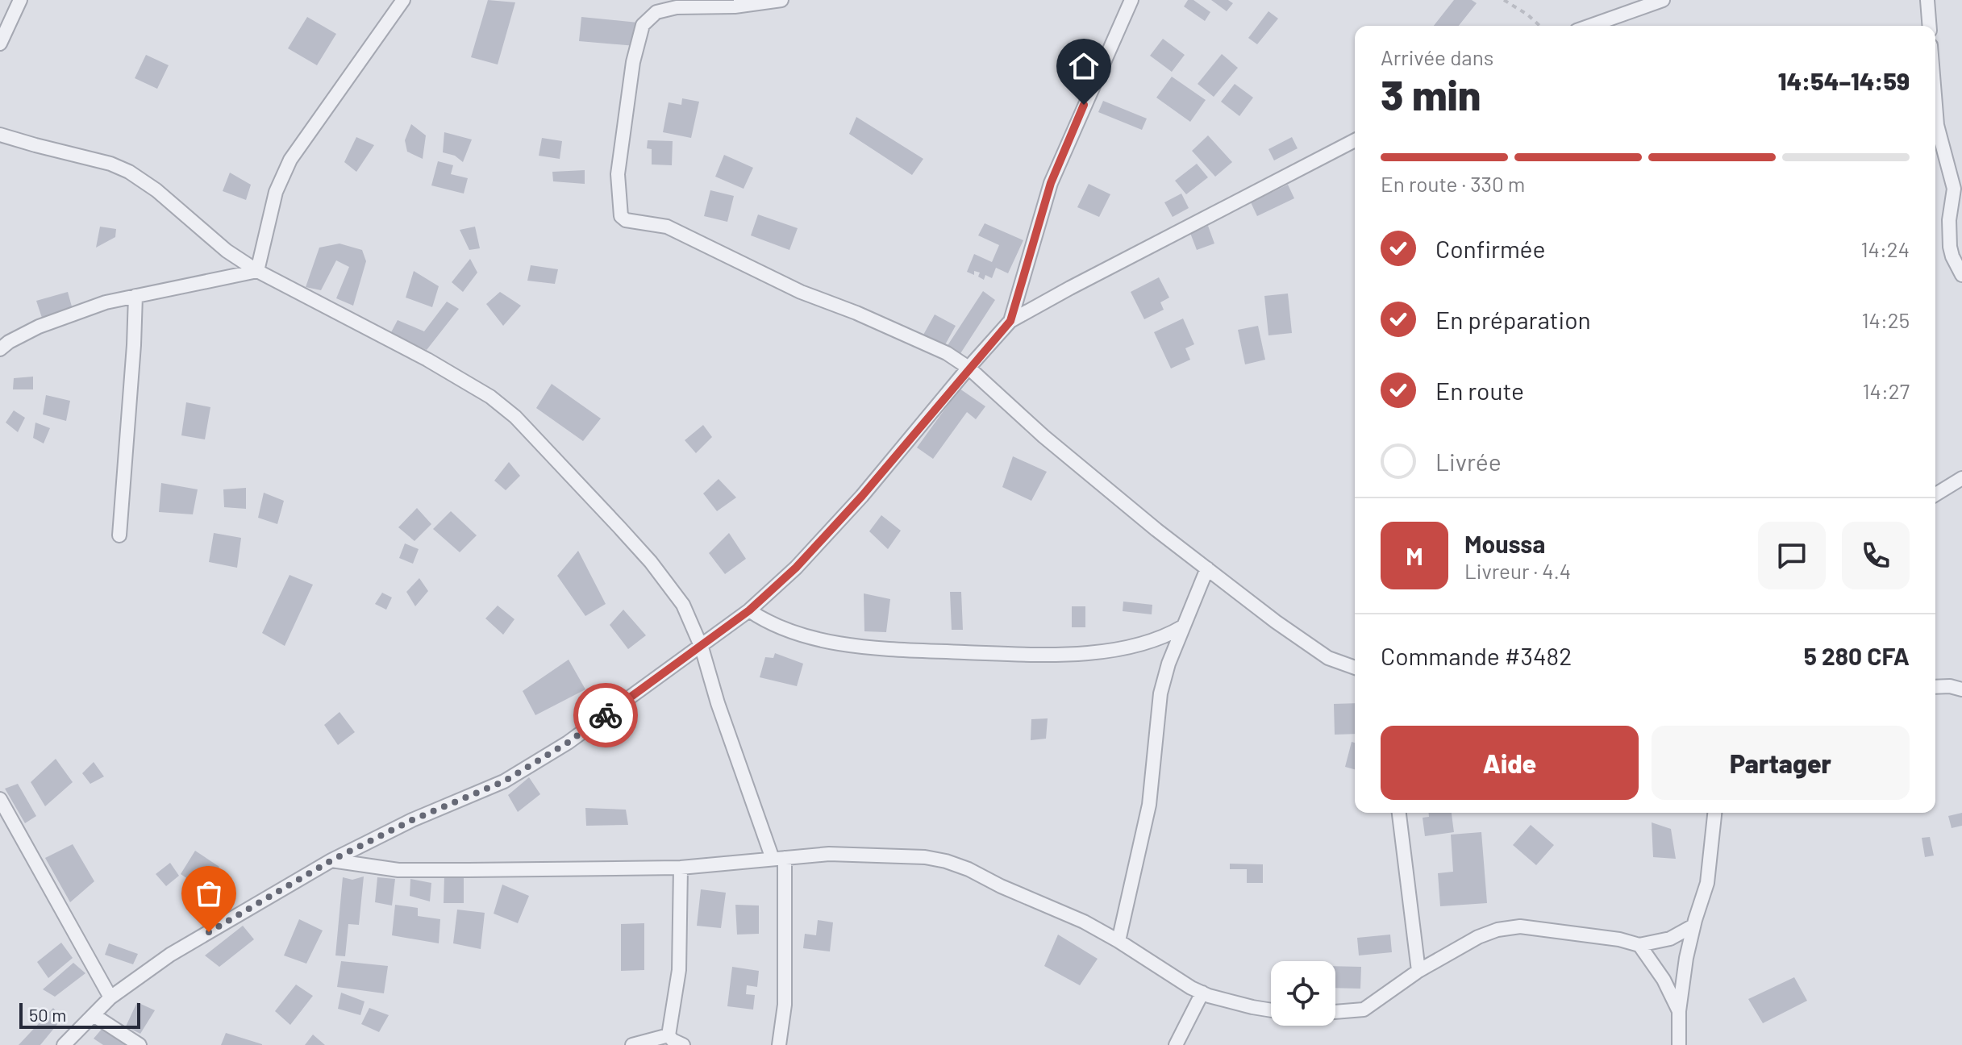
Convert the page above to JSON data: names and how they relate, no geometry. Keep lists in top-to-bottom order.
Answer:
{
  "scale_bar": "50 m",
  "page": {
    "heading": ["3 min", "Arrivée dans", "14:54–14:59"],
    "panel": [
      "Moussa",
      "Livreur · 4.4",
      "Commande #3482",
      "5 280 CFA"
    ],
    "bar": "En route · 330 m",
    "list": [
      ["Confirmée", "14:24"],
      ["En préparation", "14:25"],
      ["En route", "14:27"],
      "Livrée"
    ],
    "round": "M",
    "buttons": ["Aide", "Partager"],
    "scale": "50 m"
  }
}
